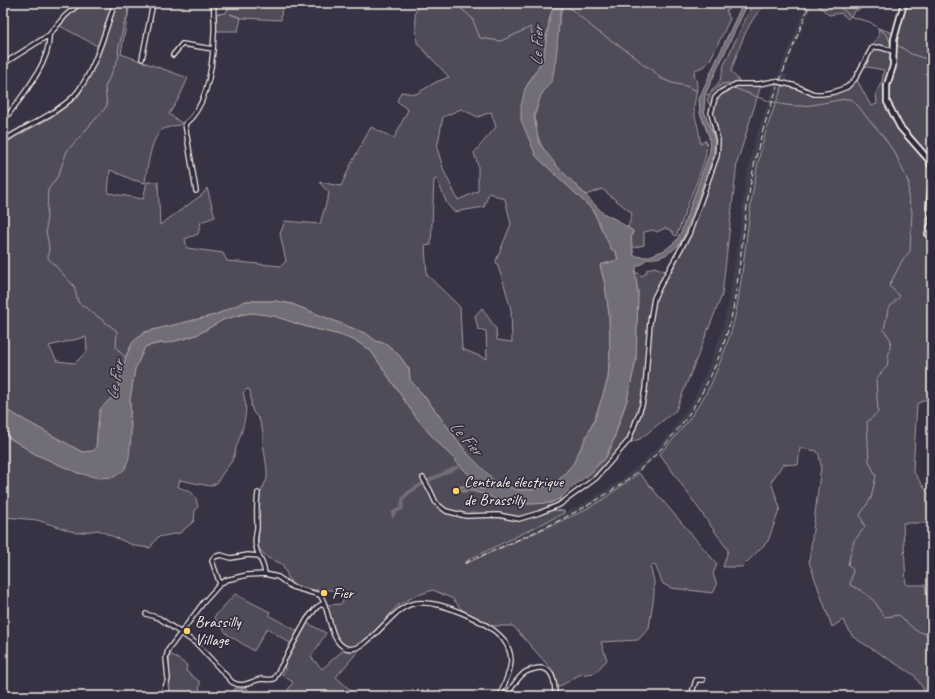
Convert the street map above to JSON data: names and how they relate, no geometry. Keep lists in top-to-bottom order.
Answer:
{
  "water": ["Le Fier"],
  "places": ["Centrale électrique de Brassilly", "Fier", "Brassilly Village"]
}
